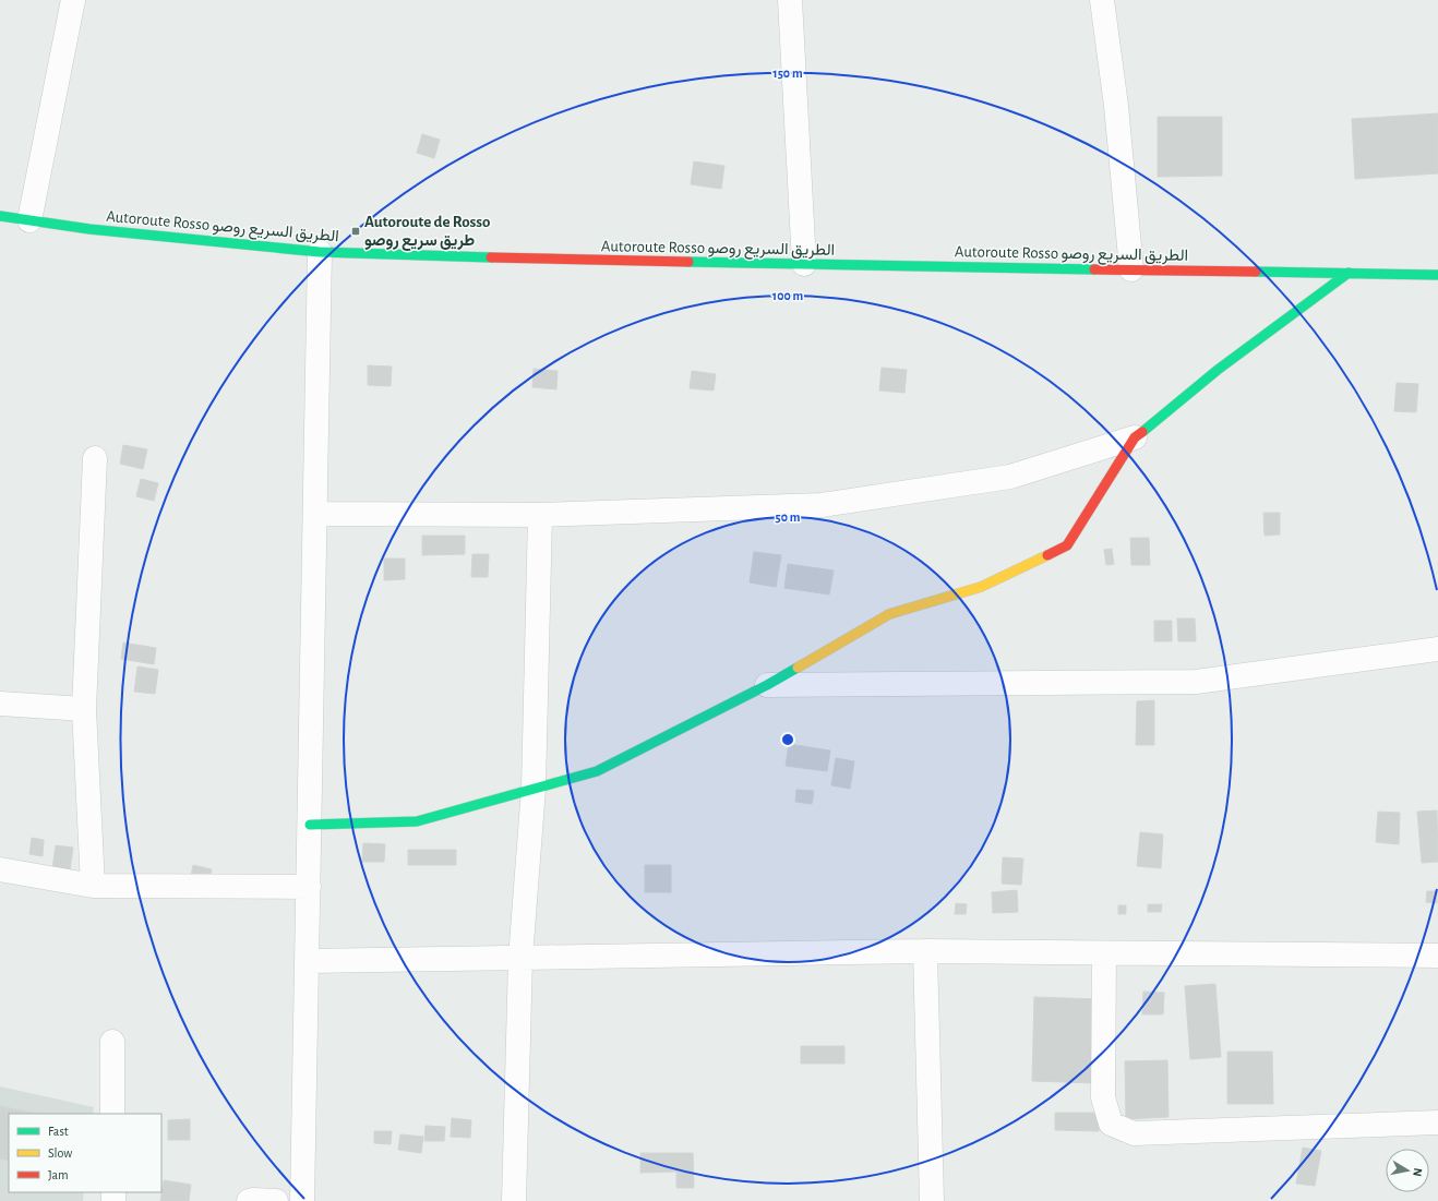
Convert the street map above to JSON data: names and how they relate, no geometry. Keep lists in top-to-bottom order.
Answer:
{
  "streets": {
    "main road": ["Autoroute Rosso الطريق السريع روصو"]
  },
  "places": {
    "transit": ["Autoroute de Rosso طريق سريع روصو"]
  },
  "legend": ["Fast", "Slow", "Jam"],
  "north": "right",
  "rings": ["150 m", "100 m", "50 m"]
}
